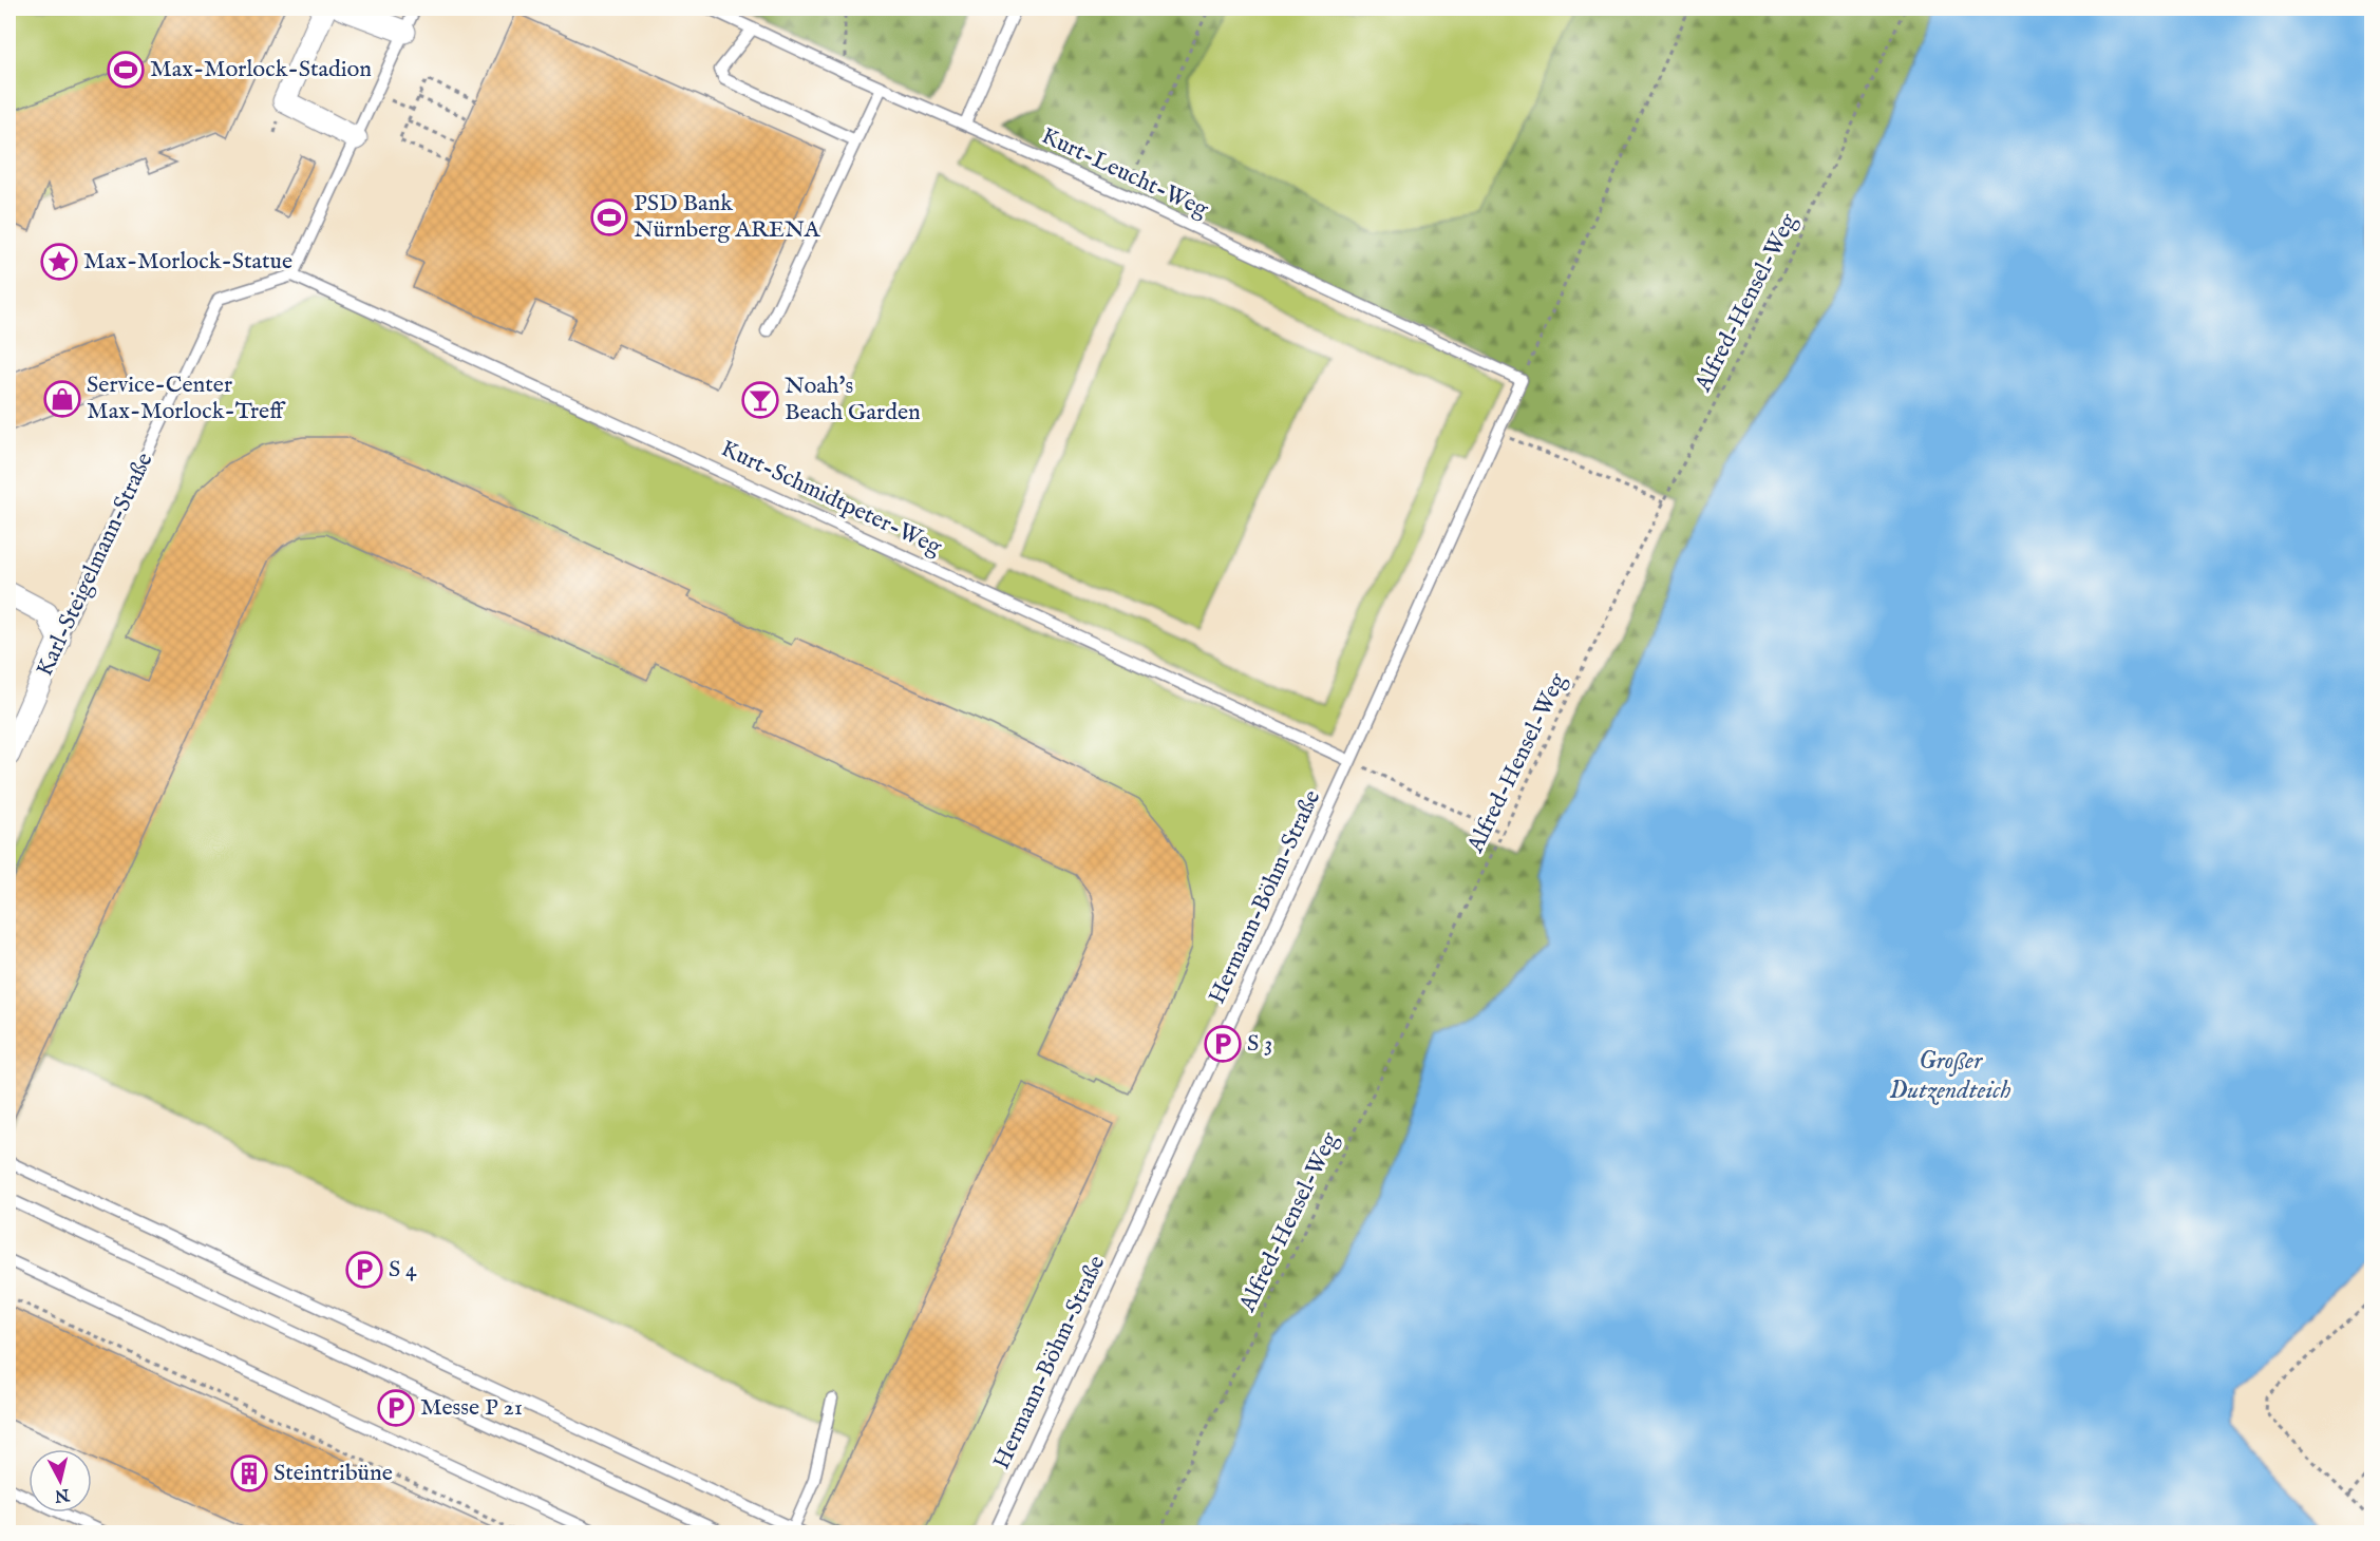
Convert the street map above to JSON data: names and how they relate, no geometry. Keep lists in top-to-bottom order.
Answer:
{
  "streets": {
    "street": ["Karl-Steigelmann-Straße"],
    "lane": ["Kurt-Leucht-Weg", "Kurt-Schmidtpeter-Weg", "Hermann-Böhm-Straße"],
    "path": ["Alfred-Hensel-Weg"]
  },
  "crossings": [
    ["Kurt-Leucht-Weg", "Hermann-Böhm-Straße"],
    ["Kurt-Schmidtpeter-Weg", "Karl-Steigelmann-Straße"],
    ["Kurt-Schmidtpeter-Weg", "Hermann-Böhm-Straße"]
  ],
  "water": ["Großer Dutzendteich"],
  "places": {
    "sports": ["Max-Morlock-Stadion", "PSD Bank Nürnberg ARENA"],
    "place": ["Max-Morlock-Statue"],
    "shop": ["Service-Center Max-Morlock-Treff"],
    "bar": ["Noah's Beach Garden"],
    "parking": ["S 3", "S 4", "Messe P 21"],
    "building": ["Steintribüne"]
  },
  "north": "bottom"
}
